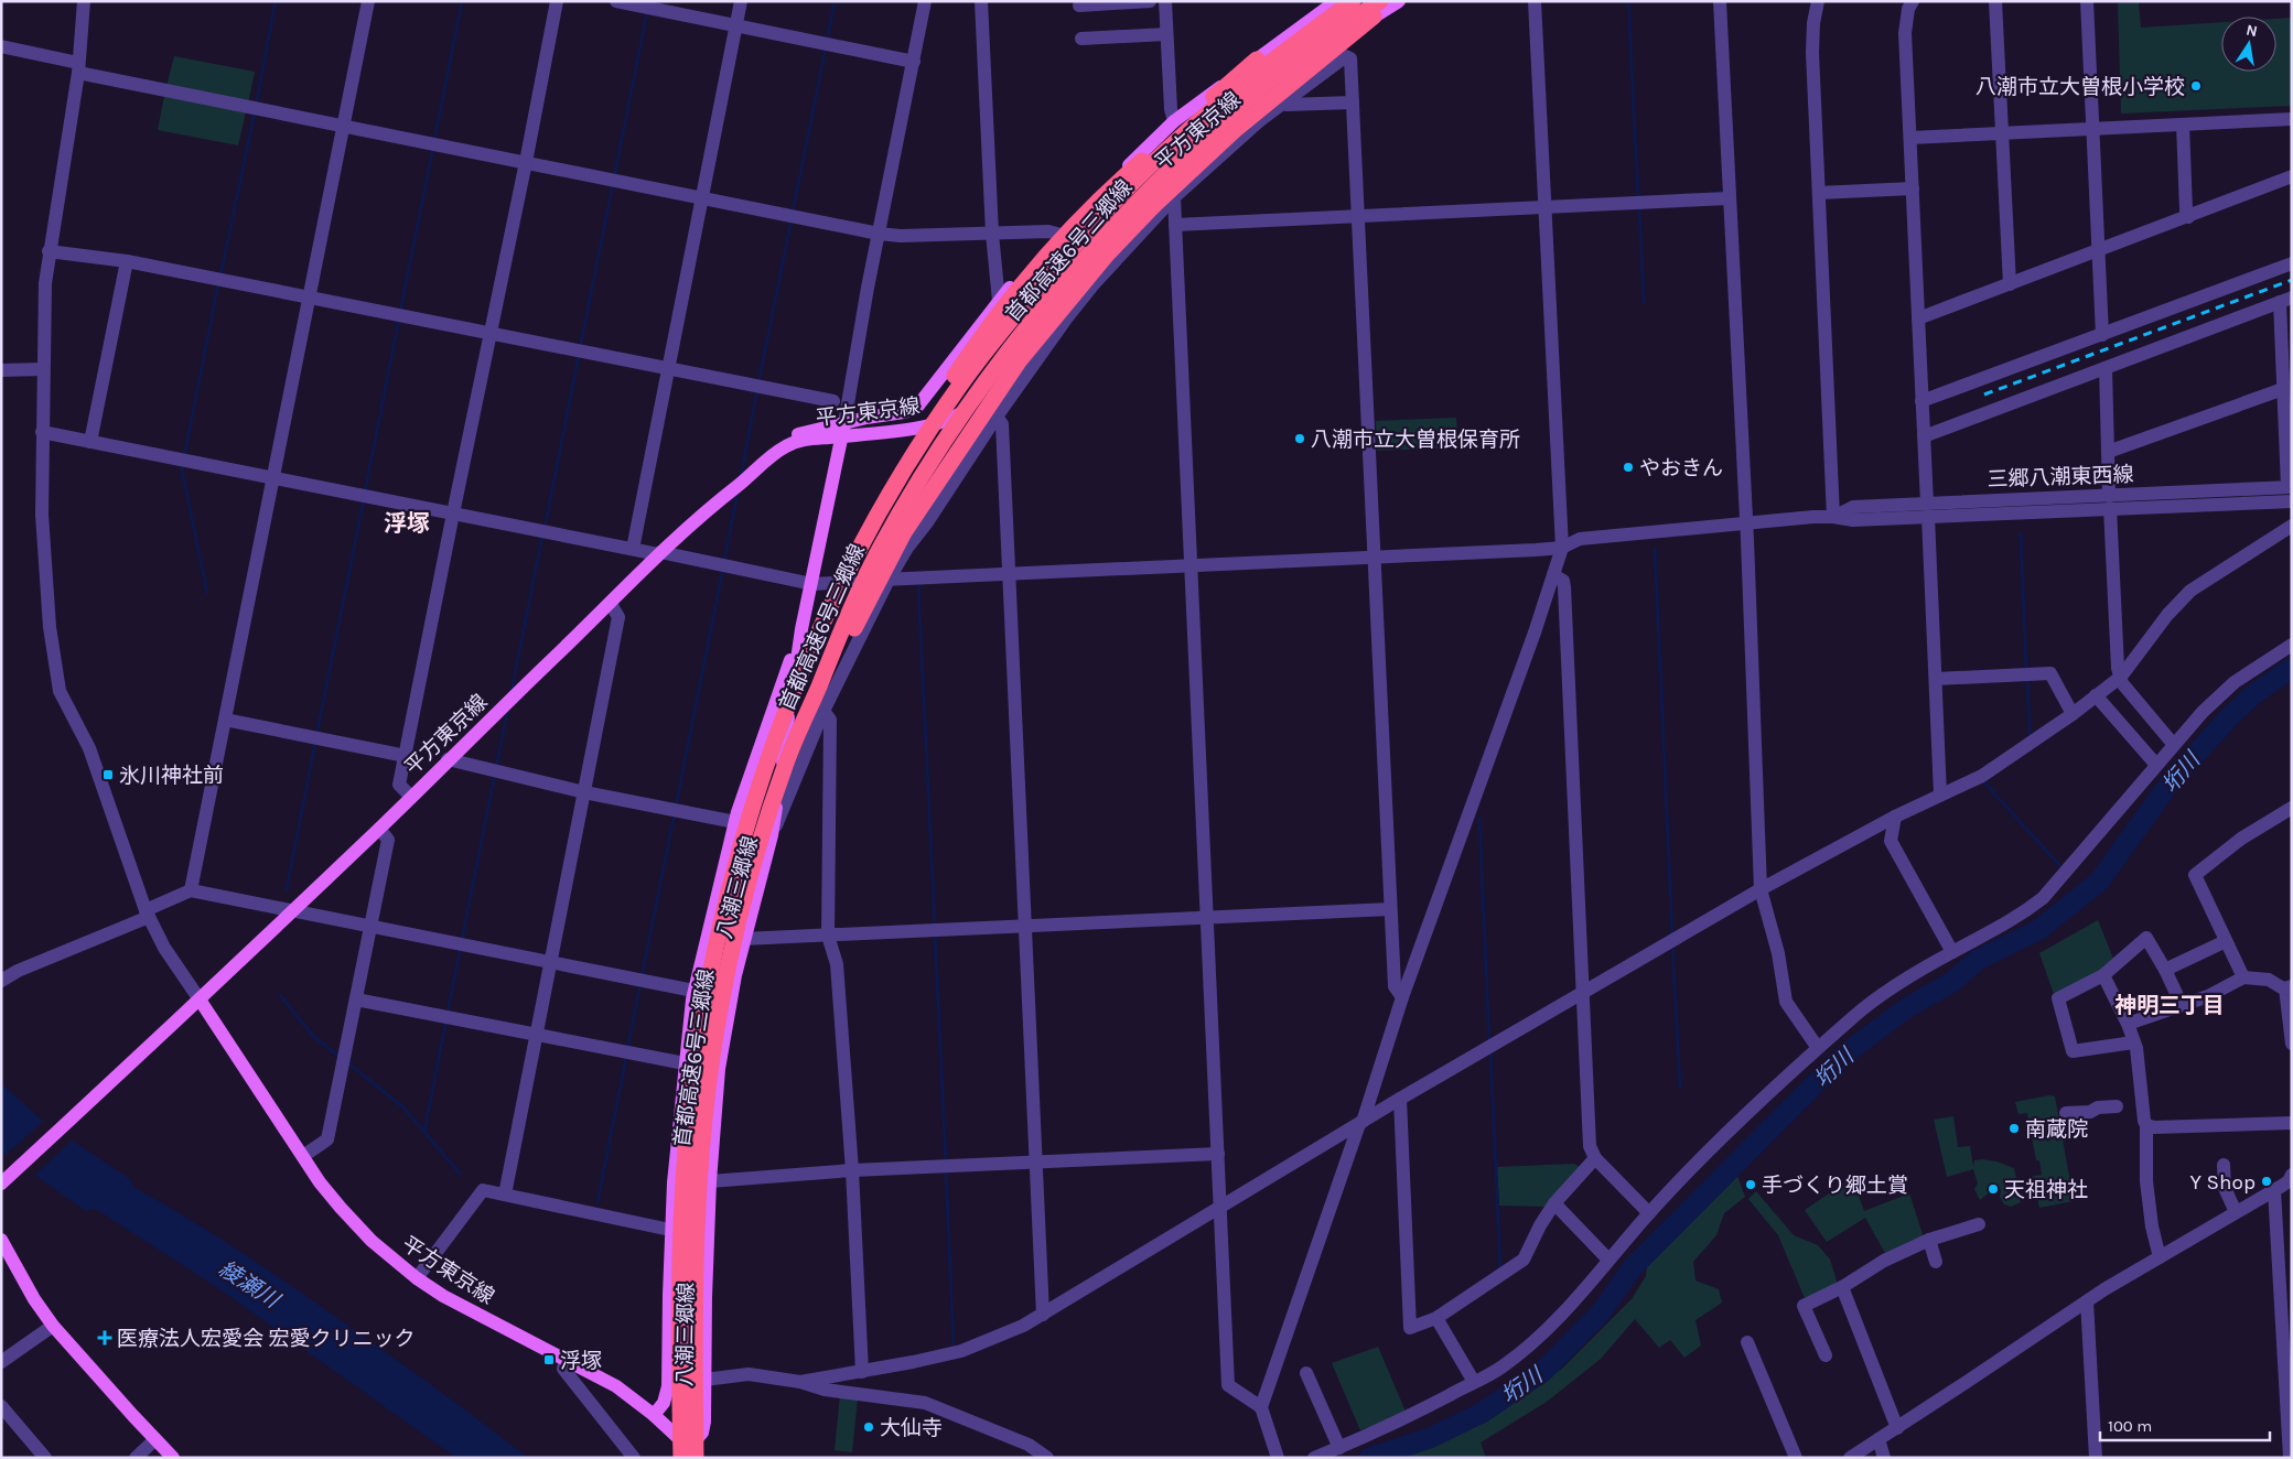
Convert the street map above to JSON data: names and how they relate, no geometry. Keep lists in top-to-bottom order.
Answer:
{
  "streets": {
    "highway": ["首都高速6号三郷線"],
    "main road": ["平方東京線", "八潮三郷線"],
    "street": ["三郷八潮東西線"]
  },
  "crossings": [
    ["平方東京線", "首都高速6号三郷線"],
    ["平方東京線", "三郷八潮東西線"],
    ["平方東京線", "八潮三郷線"],
    ["首都高速6号三郷線", "八潮三郷線"],
    ["三郷八潮東西線", "八潮三郷線"]
  ],
  "districts": ["浮塚", "神明三丁目"],
  "water": ["垳川", "綾瀬川"],
  "places": {
    "other": [
      "八潮市立大曽根小学校",
      "八潮市立大曽根保育所",
      "やおきん",
      "南蔵院",
      "Y Shop",
      "手づくり郷土賞",
      "天祖神社",
      "大仙寺"
    ],
    "transit": ["氷川神社前", "浮塚"],
    "health": ["医療法人宏愛会 宏愛クリニック"]
  },
  "scale_bar": "100 m",
  "north": "top"
}
